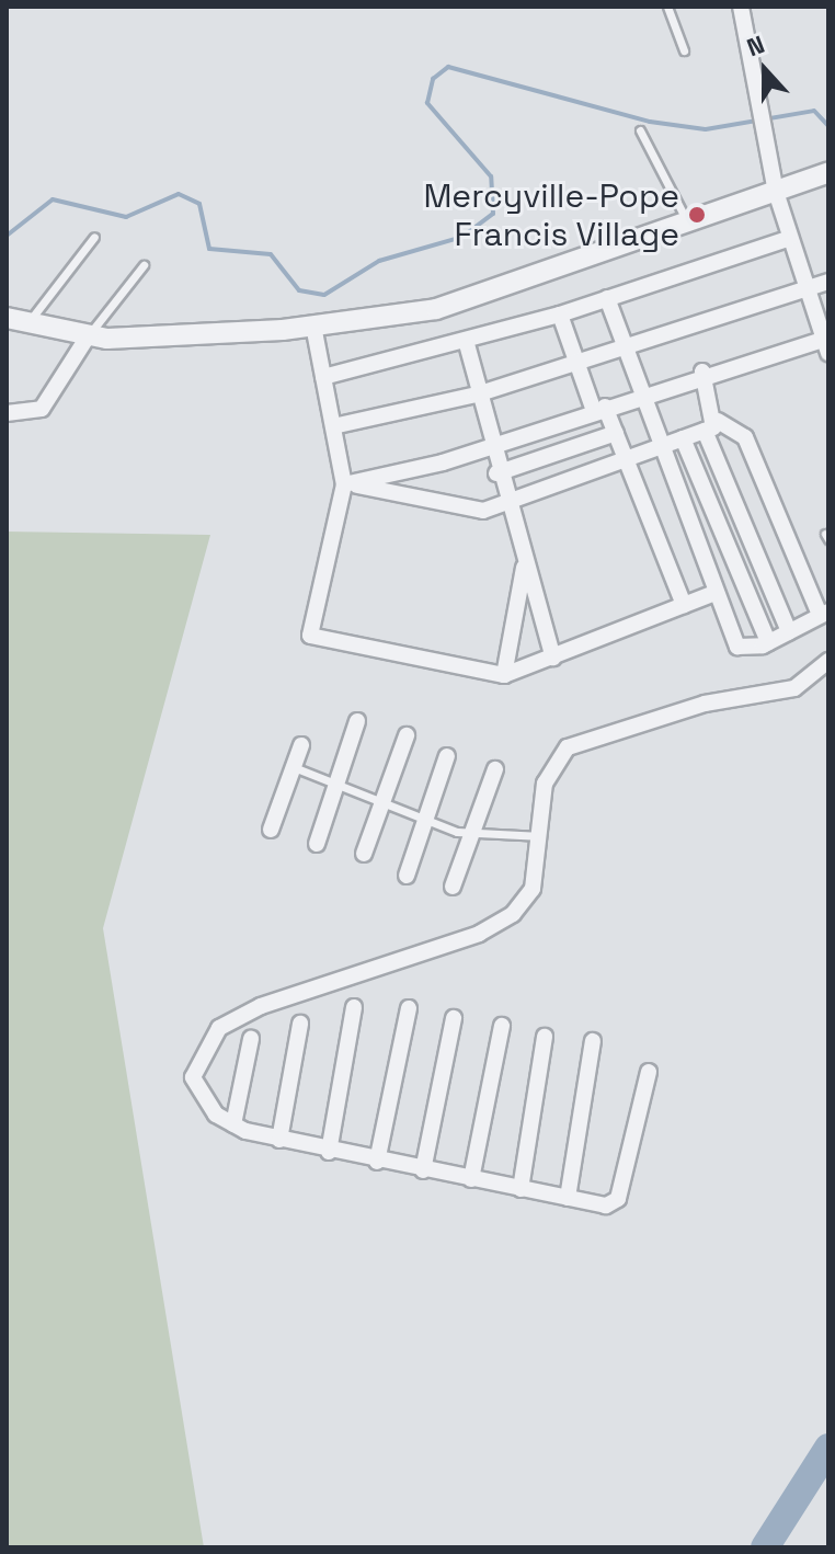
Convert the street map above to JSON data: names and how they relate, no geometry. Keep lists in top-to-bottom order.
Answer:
{
  "places": ["Mercyville-Pope Francis Village"],
  "north": "top"
}
